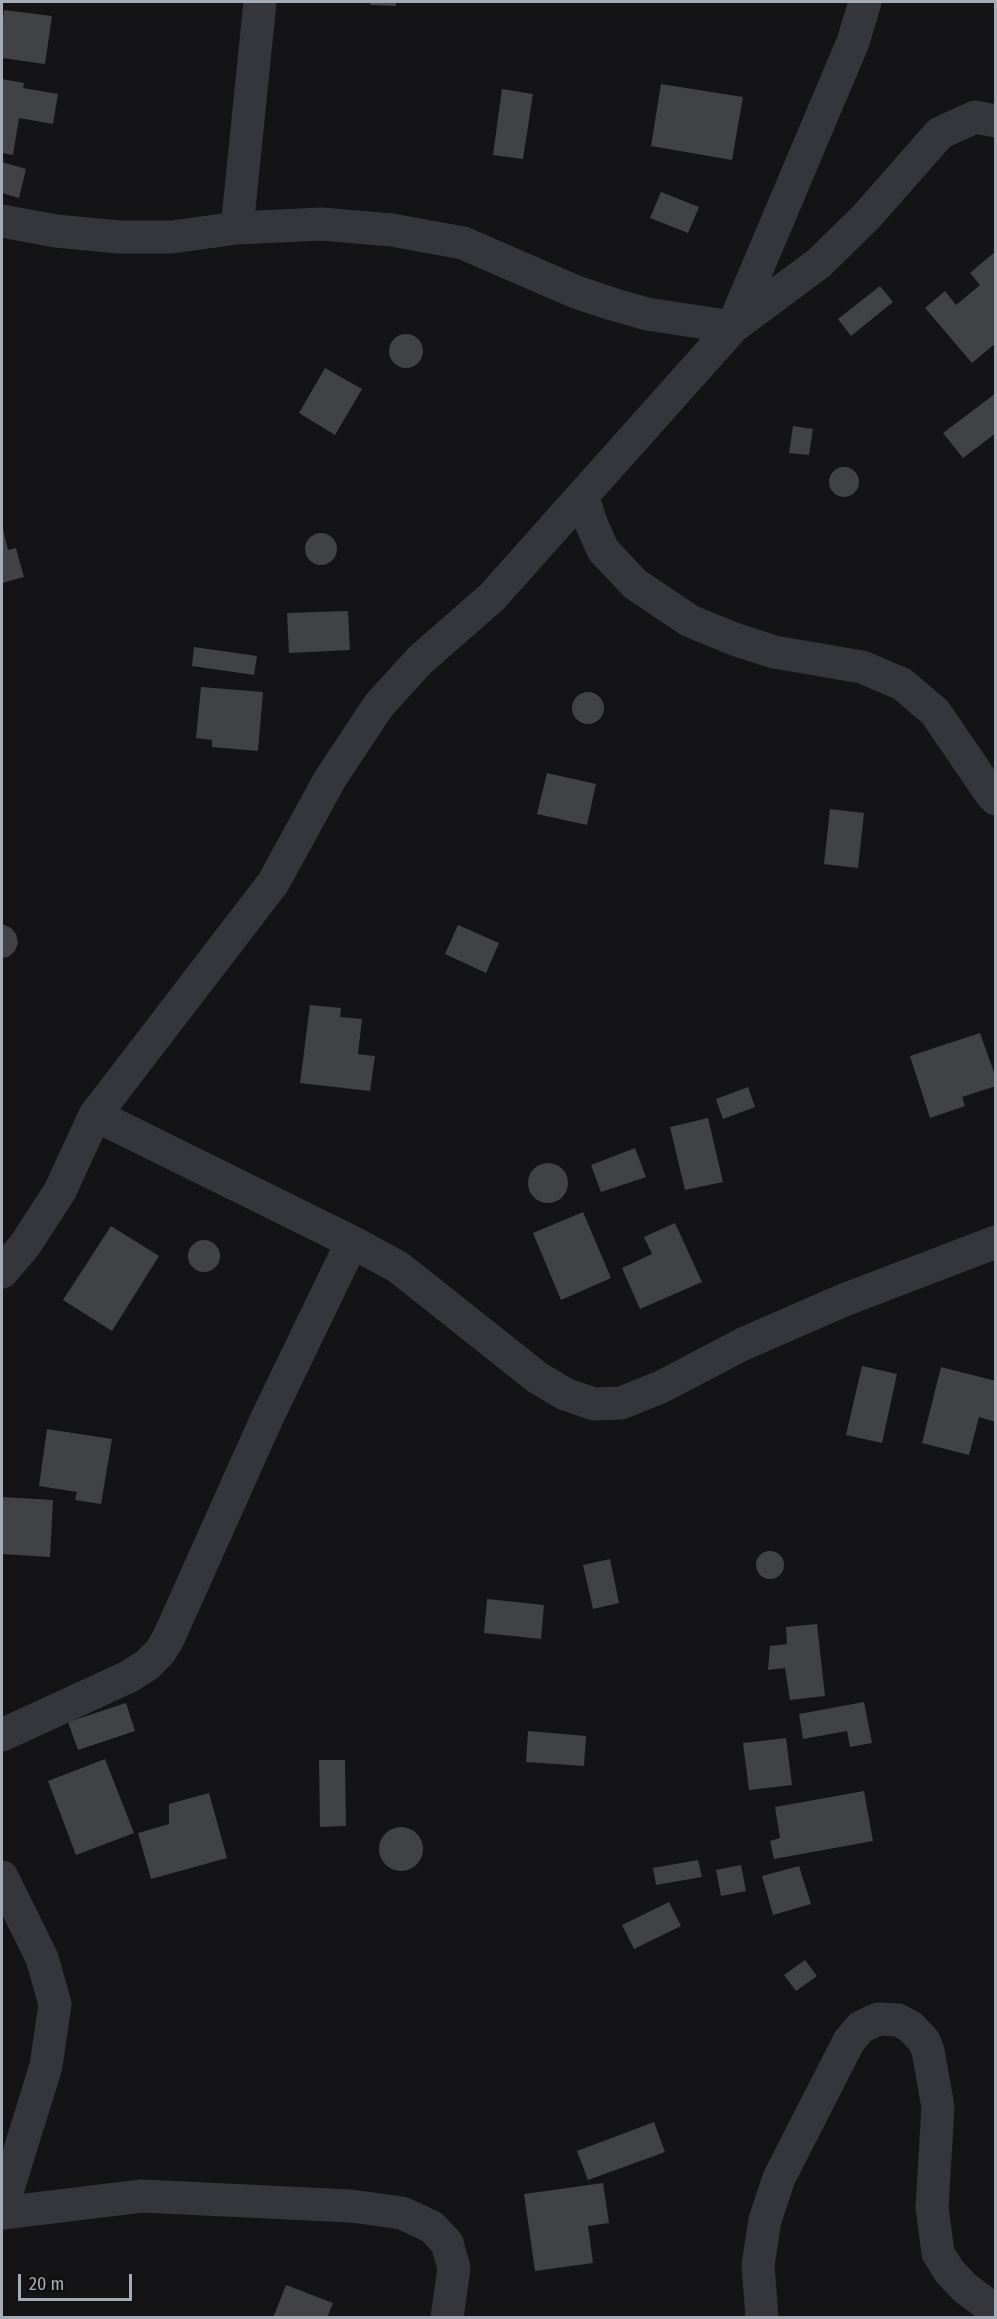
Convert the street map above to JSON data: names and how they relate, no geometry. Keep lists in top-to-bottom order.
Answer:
{
  "scale_bar": "20 m"
}
